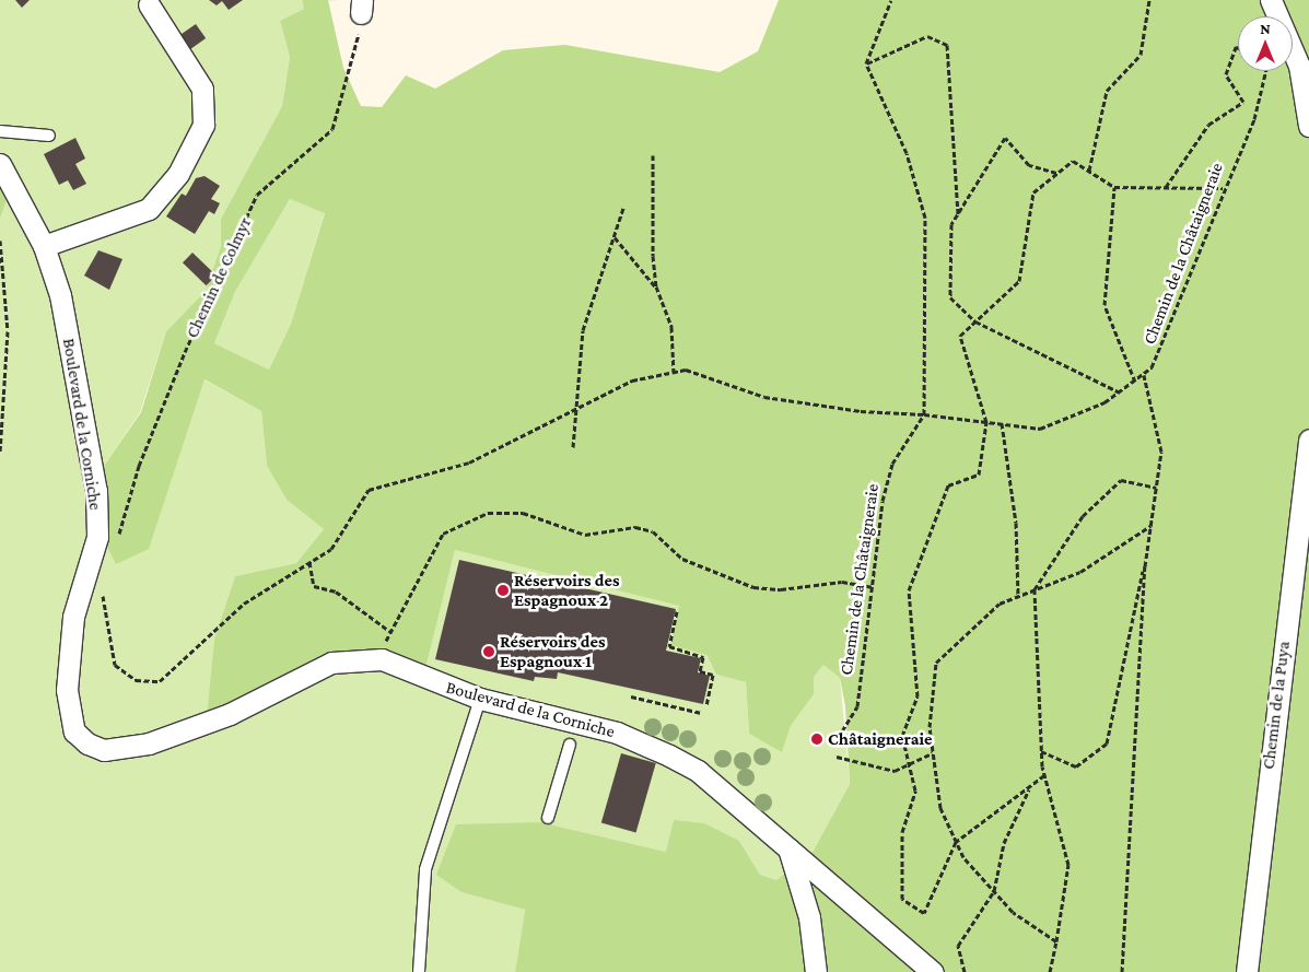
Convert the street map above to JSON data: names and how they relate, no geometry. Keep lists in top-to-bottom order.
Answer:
{
  "streets": {
    "street": ["Boulevard de la Corniche", "Chemin de la Puya"],
    "path": ["Chemin de la Châtaigneraie", "Chemin de Colmyr"]
  },
  "places": ["Réservoirs des Espagnoux 2", "Réservoirs des Espagnoux 1", "Châtaigneraie"],
  "north": "top"
}
